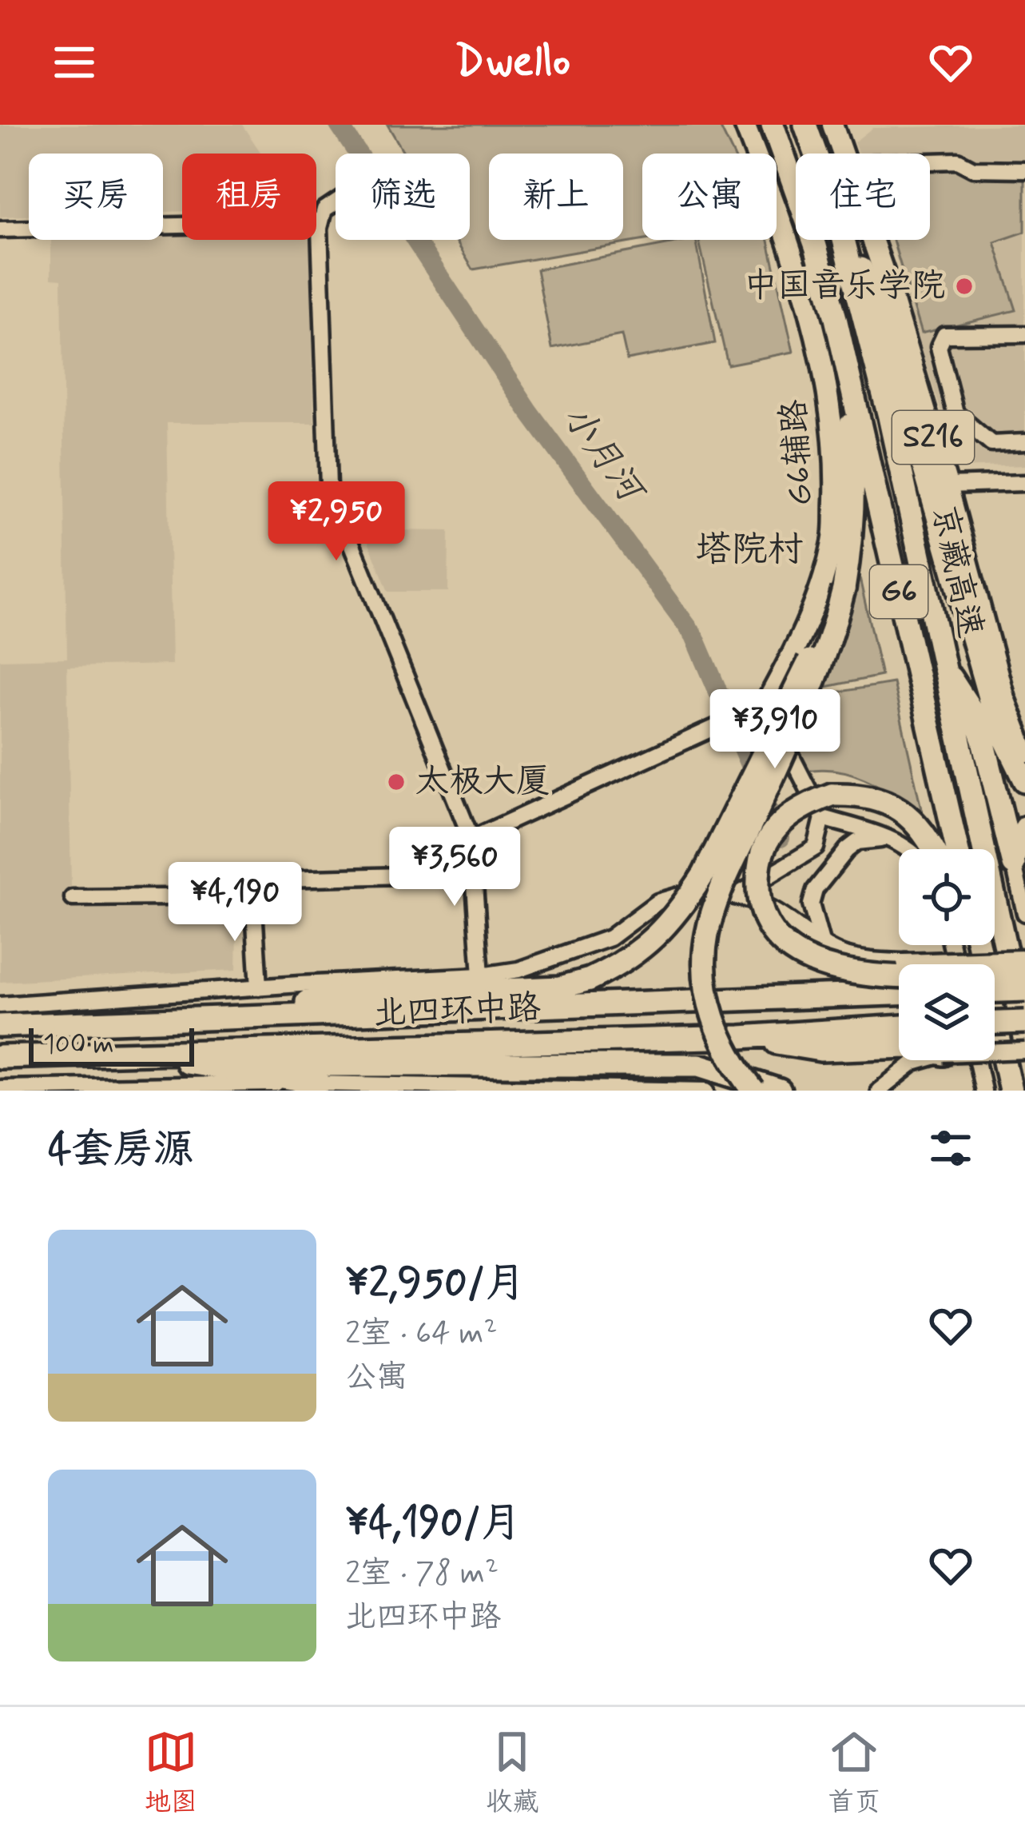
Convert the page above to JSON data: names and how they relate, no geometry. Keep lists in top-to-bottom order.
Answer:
{
  "streets": {
    "highway": ["京藏高速", "G6", "北四环中路"],
    "main road": ["S216", "G6辅路"]
  },
  "districts": ["塔院村"],
  "water": ["小月河"],
  "places": ["中国音乐学院", "太极大厦"],
  "scale_bar": "100 m",
  "page": {
    "header": "Dwello",
    "chip": [
      "买房",
      "租房",
      "筛选",
      "新上",
      "公寓",
      "住宅"
    ],
    "price": [
      "¥2,950",
      "¥3,910",
      "¥3,560",
      "¥4,190"
    ],
    "scale": "100 m",
    "heading": "4套房源",
    "list": [
      {
        "name": "¥2,950/月",
        "note": "2室 · 64 m² · 公寓"
      },
      {
        "name": "¥4,190/月",
        "note": "2室 · 78 m² · 北四环中路"
      }
    ],
    "tabs": ["地图", "收藏", "首页"]
  }
}
